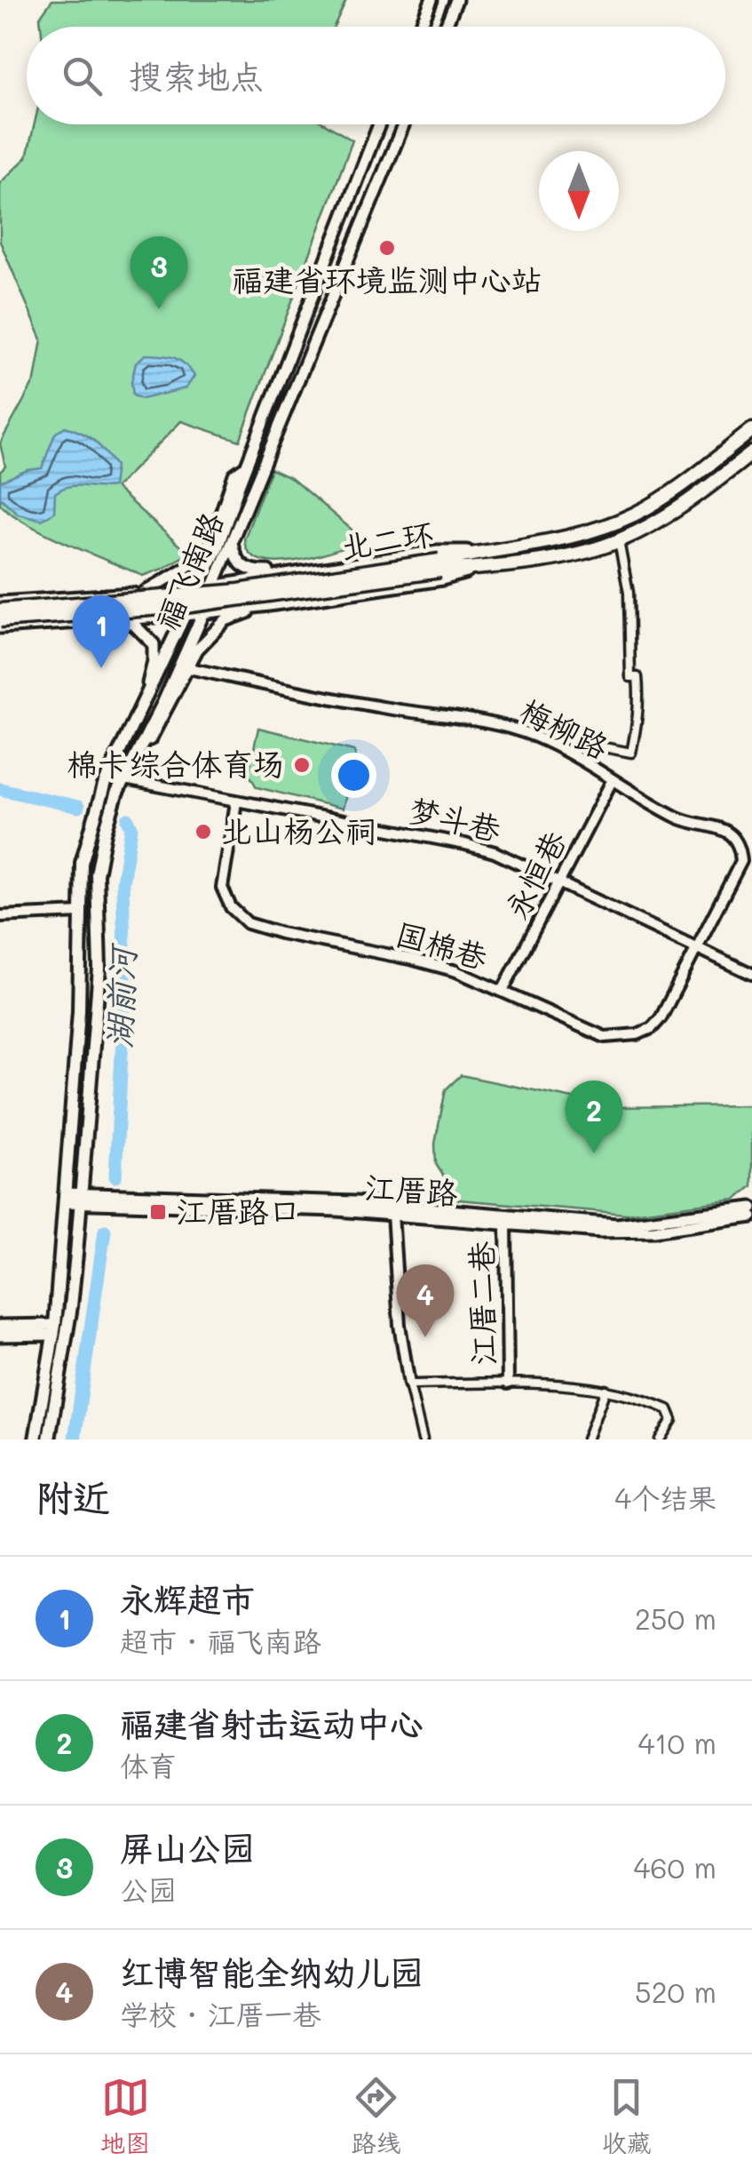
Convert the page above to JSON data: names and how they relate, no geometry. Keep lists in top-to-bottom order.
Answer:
{
  "streets": {
    "highway": ["北二环"],
    "main road": ["福飞南路", "江厝路"],
    "street": [
      "梅柳路",
      "梦斗巷",
      "永恒巷",
      "国棉巷",
      "江厝二巷"
    ]
  },
  "crossings": [
    ["福飞南路", "梦斗巷"],
    ["福飞南路", "江厝路"],
    ["梅柳路", "梦斗巷"],
    ["梅柳路", "永恒巷"],
    ["梅柳路", "国棉巷"],
    ["梦斗巷", "永恒巷"],
    ["梦斗巷", "国棉巷"],
    ["永恒巷", "国棉巷"],
    ["江厝路", "江厝二巷"]
  ],
  "water": ["湖前河"],
  "places": {
    "other": ["福建省环境监测中心站", "棉卡综合体育场", "北山杨公祠"],
    "transit": ["江厝路口"]
  },
  "north": "bottom",
  "page": {
    "search": "搜索地点",
    "pins": [
      "3",
      "1",
      "2",
      "4"
    ],
    "heading": ["附近", "4个结果"],
    "list": [
      {
        "mark": "1",
        "name": "永辉超市",
        "note": "超市 · 福飞南路",
        "value": "250 m"
      },
      {
        "mark": "2",
        "name": "福建省射击运动中心",
        "note": "体育",
        "value": "410 m"
      },
      {
        "mark": "3",
        "name": "屏山公园",
        "note": "公园",
        "value": "460 m"
      },
      {
        "mark": "4",
        "name": "红博智能全纳幼儿园",
        "note": "学校 · 江厝一巷",
        "value": "520 m"
      }
    ],
    "nav": ["地图", "路线", "收藏"]
  }
}
